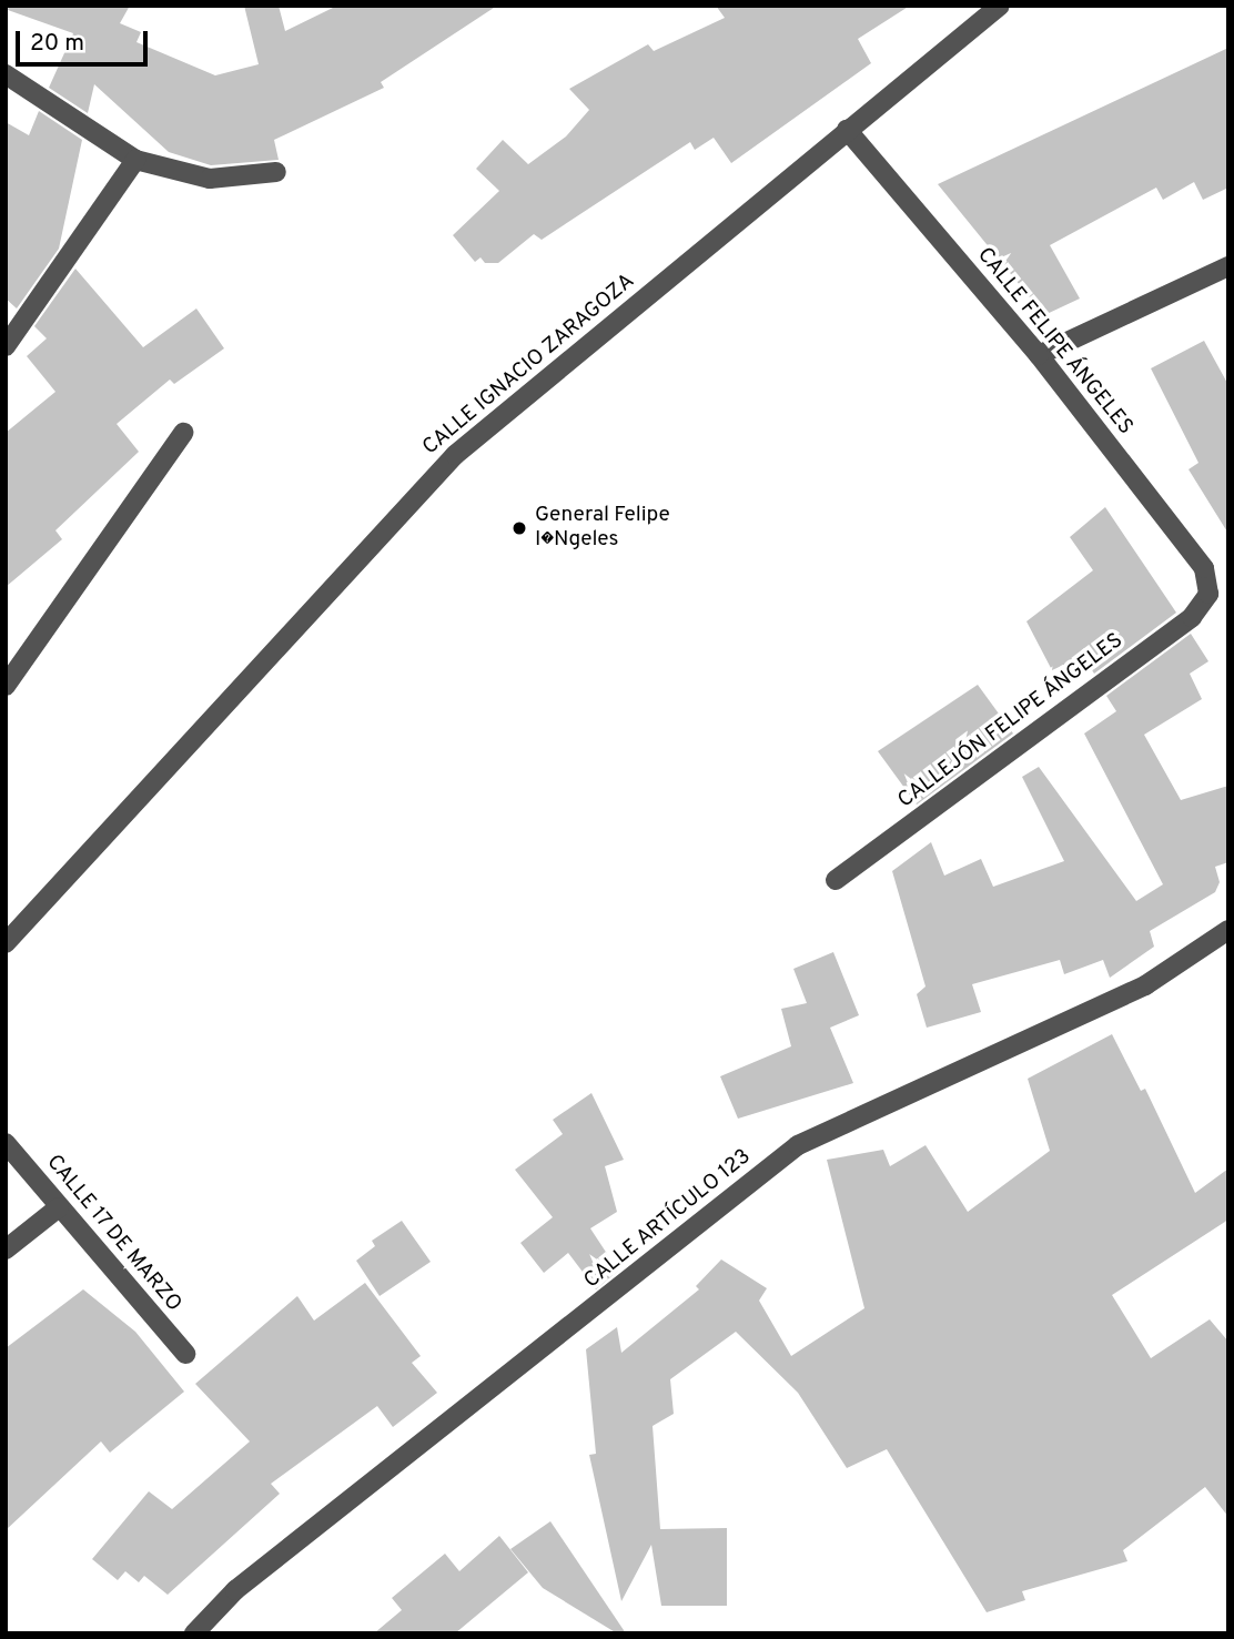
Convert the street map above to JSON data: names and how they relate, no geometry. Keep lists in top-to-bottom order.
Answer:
{
  "streets": {
    "street": [
      "CALLE FELIPE ÁNGELES",
      "CALLE IGNACIO ZARAGOZA",
      "CALLEJÓN FELIPE ÁNGELES",
      "CALLE ARTÍCULO 123",
      "CALLE 17 DE MARZO"
    ]
  },
  "crossings": [
    ["CALLE FELIPE ÁNGELES", "CALLE IGNACIO ZARAGOZA"],
    ["CALLE FELIPE ÁNGELES", "CALLEJÓN FELIPE ÁNGELES"]
  ],
  "places": ["General Felipe I�Ngeles"],
  "scale_bar": "20 m"
}
